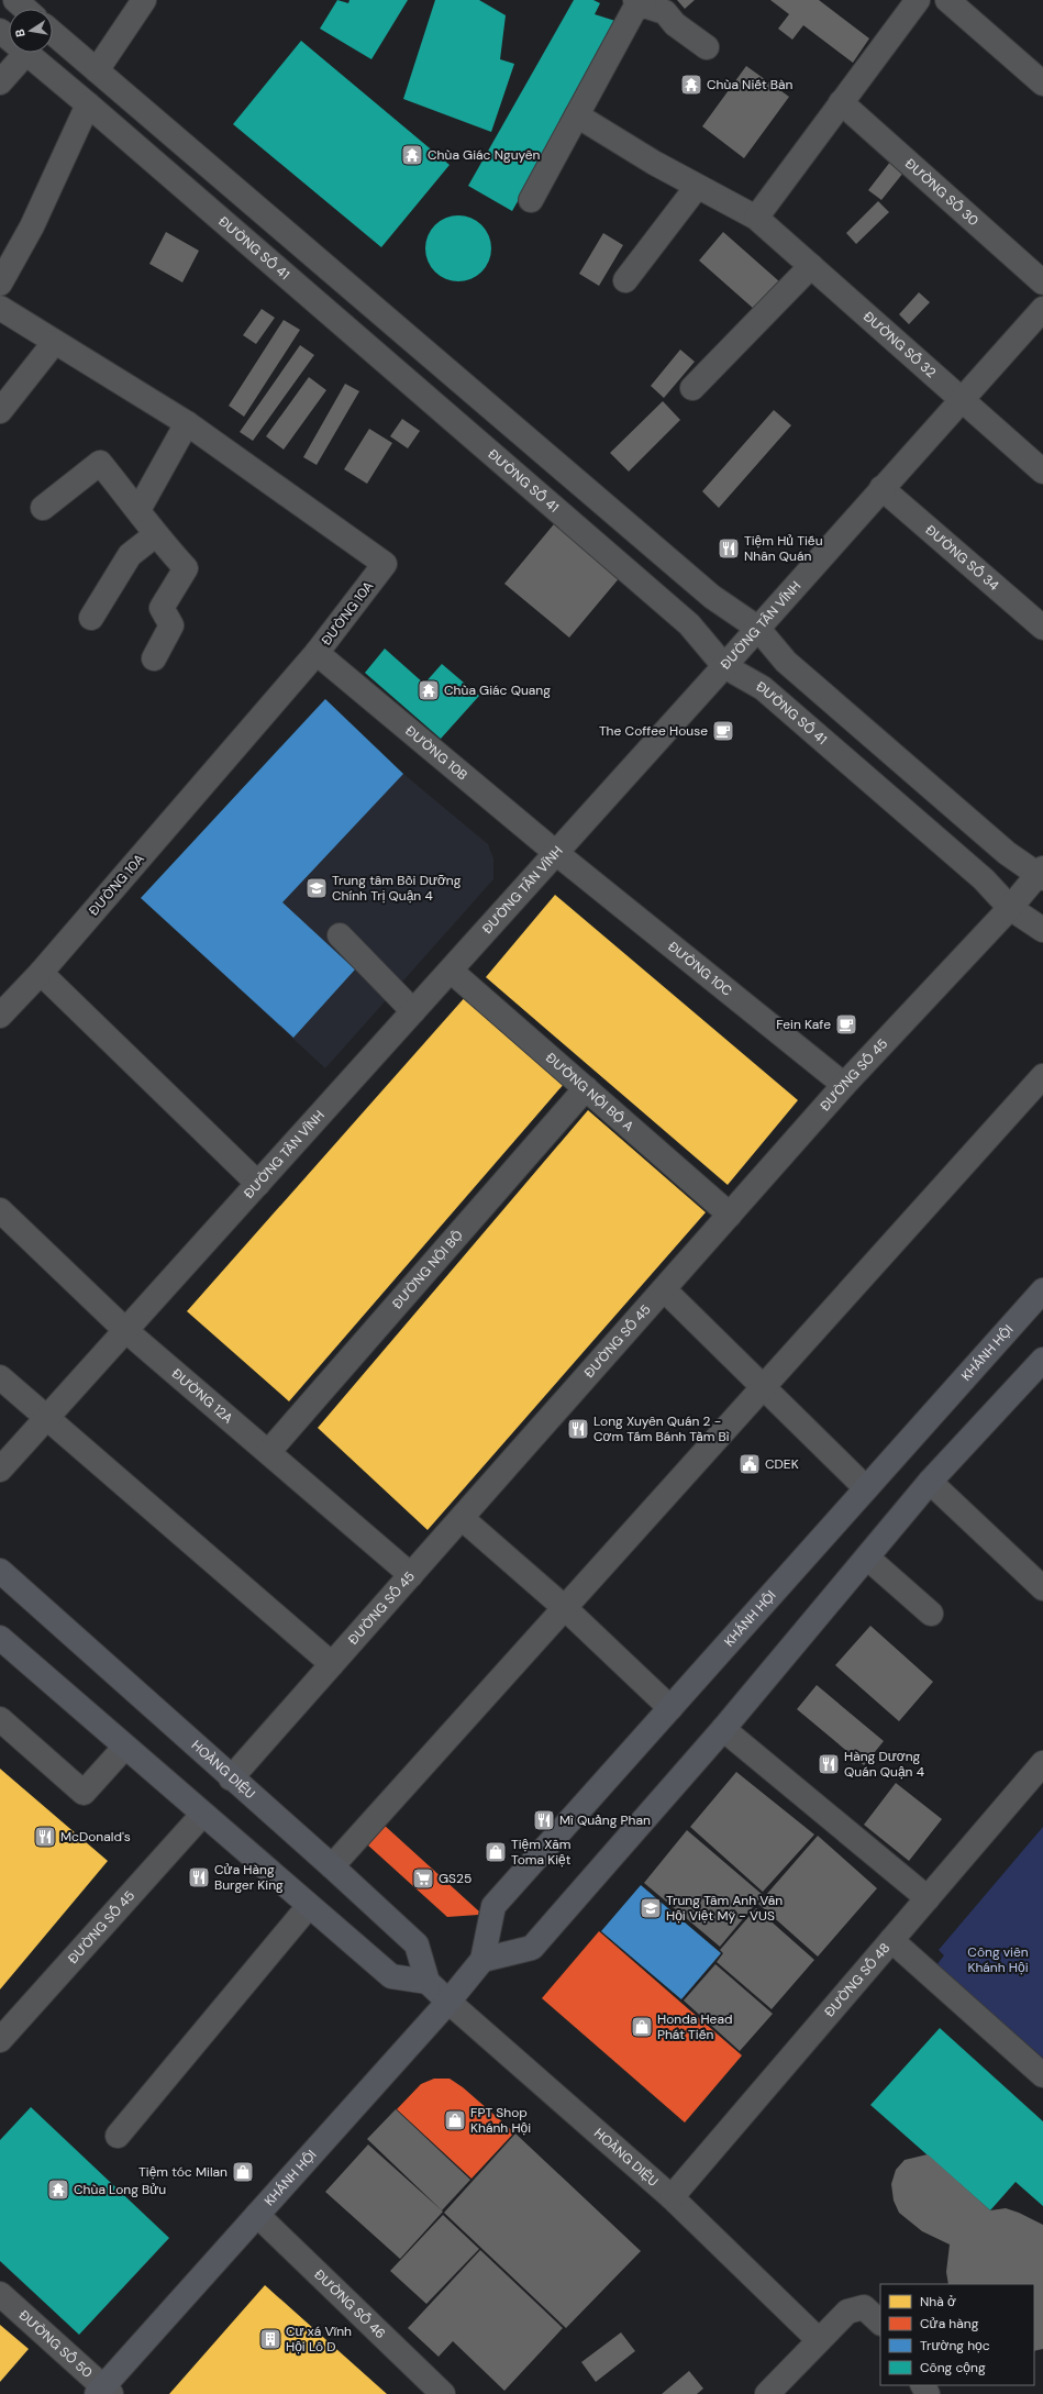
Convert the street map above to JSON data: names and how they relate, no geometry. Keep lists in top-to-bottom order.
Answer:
{
  "streets": {
    "main road": ["KHÁNH HỘI", "HOÀNG DIỆU"],
    "street": [
      "ĐƯỜNG SỐ 30",
      "ĐƯỜNG SỐ 41",
      "ĐƯỜNG SỐ 32",
      "ĐƯỜNG SỐ 34",
      "ĐƯỜNG 10A",
      "ĐƯỜNG TÂN VĨNH",
      "ĐƯỜNG 10B",
      "ĐƯỜNG 10C",
      "ĐƯỜNG SỐ 45",
      "ĐƯỜNG NỘI BỘ A",
      "ĐƯỜNG NỘI BỘ",
      "ĐƯỜNG 12A",
      "ĐƯỜNG SỐ 48",
      "ĐƯỜNG SỐ 46",
      "ĐƯỜNG SỐ 50"
    ]
  },
  "crossings": [
    ["ĐƯỜNG SỐ 41", "ĐƯỜNG TÂN VĨNH"],
    ["ĐƯỜNG SỐ 41", "ĐƯỜNG SỐ 45"],
    ["ĐƯỜNG SỐ 32", "ĐƯỜNG TÂN VĨNH"],
    ["ĐƯỜNG SỐ 34", "ĐƯỜNG TÂN VĨNH"],
    ["ĐƯỜNG 10A", "ĐƯỜNG 10B"],
    ["ĐƯỜNG TÂN VĨNH", "ĐƯỜNG 10B"],
    ["ĐƯỜNG TÂN VĨNH", "ĐƯỜNG 10C"],
    ["ĐƯỜNG TÂN VĨNH", "ĐƯỜNG NỘI BỘ A"],
    ["ĐƯỜNG TÂN VĨNH", "ĐƯỜNG 12A"],
    ["ĐƯỜNG 10B", "ĐƯỜNG 10C"],
    ["ĐƯỜNG 10C", "ĐƯỜNG SỐ 45"],
    ["ĐƯỜNG SỐ 45", "ĐƯỜNG NỘI BỘ A"],
    ["ĐƯỜNG SỐ 45", "ĐƯỜNG 12A"],
    ["ĐƯỜNG SỐ 45", "HOÀNG DIỆU"],
    ["ĐƯỜNG NỘI BỘ A", "ĐƯỜNG NỘI BỘ"],
    ["ĐƯỜNG NỘI BỘ", "ĐƯỜNG 12A"],
    ["KHÁNH HỘI", "HOÀNG DIỆU"],
    ["KHÁNH HỘI", "ĐƯỜNG SỐ 46"],
    ["KHÁNH HỘI", "ĐƯỜNG SỐ 50"],
    ["HOÀNG DIỆU", "ĐƯỜNG SỐ 48"]
  ],
  "parks": ["Công viên Khánh Hội"],
  "places": {
    "temple": [
      "Chùa Niết Bàn",
      "Chùa Giác Nguyên",
      "Chùa Giác Quang",
      "Chùa Long Bửu"
    ],
    "restaurant": [
      "Tiệm Hủ Tiếu Nhân Quán",
      "Long Xuyên Quán 2 - Cơm Tấm Bánh Tằm Bì",
      "Hàng Dương Quán Quận 4",
      "Mì Quảng Phan",
      "McDonald's",
      "Cửa Hàng Burger King"
    ],
    "cafe": ["The Coffee House", "Fein Kafe"],
    "school or university": ["Trung tâm Bồi Dưỡng Chính Trị Quận 4", "Trung Tâm Anh Văn Hội Việt Mỹ - VUS"],
    "public building": ["CDEK"],
    "shop": [
      "Tiệm Xăm Toma Kiệt",
      "Honda Head Phát Tiến",
      "FPT Shop Khánh Hội",
      "Tiệm tóc Milan"
    ],
    "supermarket": ["GS25"],
    "building": ["Cư xá Vĩnh Hội Lô D"]
  },
  "legend": [
    "Nhà ở",
    "Cửa hàng",
    "Trường học",
    "Công cộng"
  ],
  "north": "left"
}
